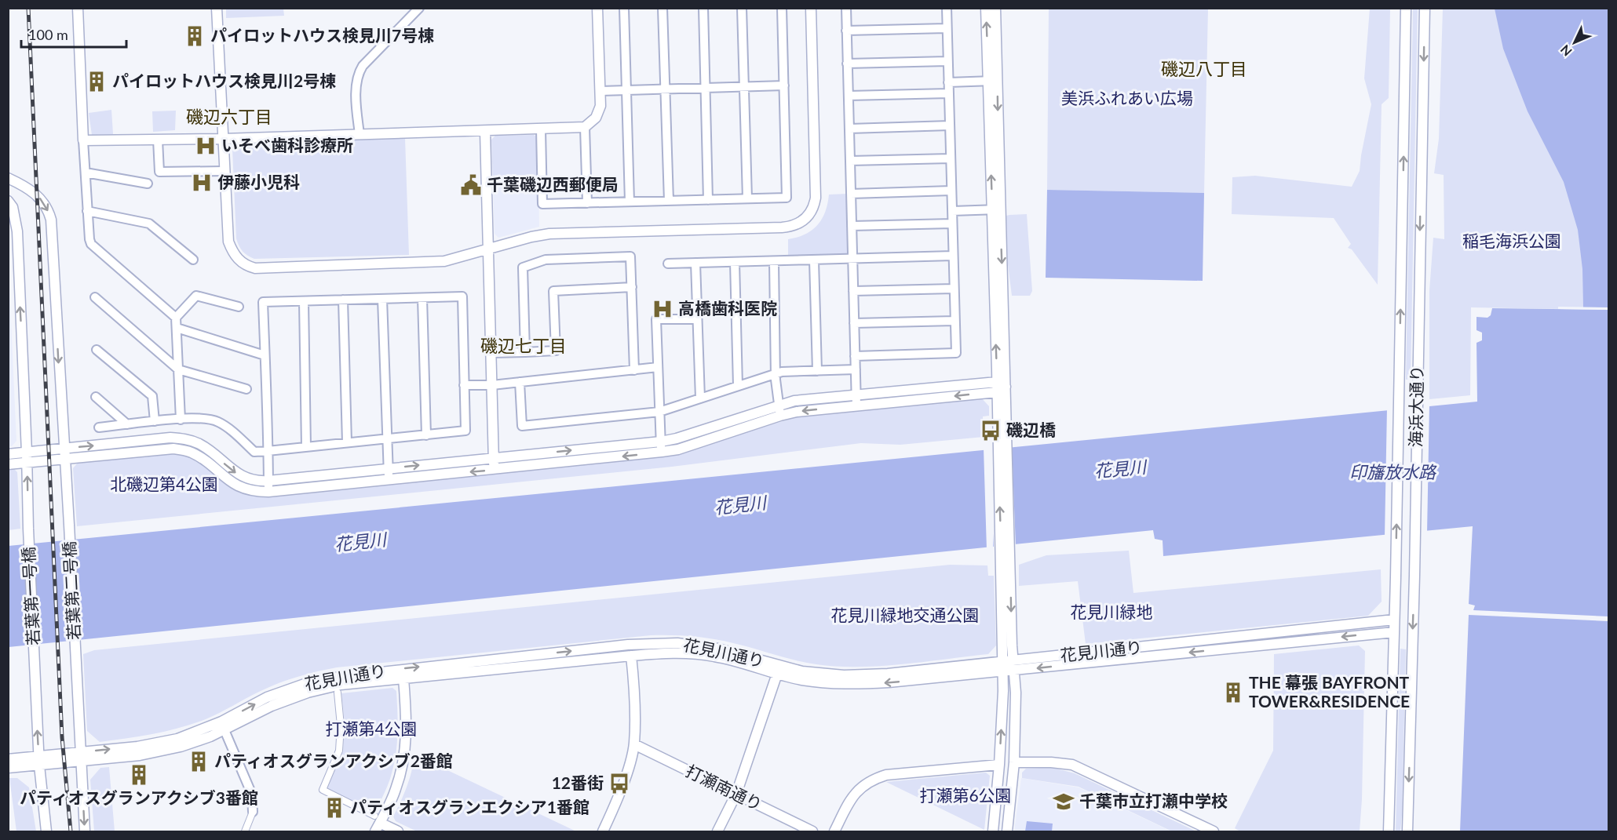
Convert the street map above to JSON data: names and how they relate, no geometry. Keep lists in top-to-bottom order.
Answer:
{
  "streets": {
    "street": [
      "海浜大通り",
      "若葉第二号橋",
      "若葉第一号橋",
      "花見川通り",
      "打瀬南通り"
    ]
  },
  "crossings": [
    ["海浜大通り", "花見川通り"],
    ["若葉第二号橋", "花見川通り"],
    ["若葉第一号橋", "花見川通り"]
  ],
  "one_way": ["若葉第二号橋", "若葉第一号橋"],
  "districts": ["磯辺八丁目", "磯辺六丁目", "磯辺七丁目"],
  "water": ["花見川", "印旛放水路"],
  "parks": [
    "美浜ふれあい広場",
    "稲毛海浜公園",
    "北磯辺第4公園",
    "花見川緑地",
    "花見川緑地交通公園",
    "打瀬第4公園",
    "打瀬第6公園"
  ],
  "places": {
    "building": [
      "パイロットハウス検見川7号棟",
      "パイロットハウス検見川2号棟",
      "THE 幕張 BAYFRONT TOWER&RESIDENCE",
      "パティオスグランアクシブ2番館",
      "パティオスグランアクシブ3番館",
      "パティオスグランエクシア1番館"
    ],
    "hospital": ["いそべ歯科診療所", "伊藤小児科", "高橋歯科医院"],
    "public building": ["千葉磯辺西郵便局"],
    "bus stop": ["磯辺橋", "12番街"],
    "school or university": ["千葉市立打瀬中学校"]
  },
  "scale_bar": "100 m",
  "north": "bottom left"
}
